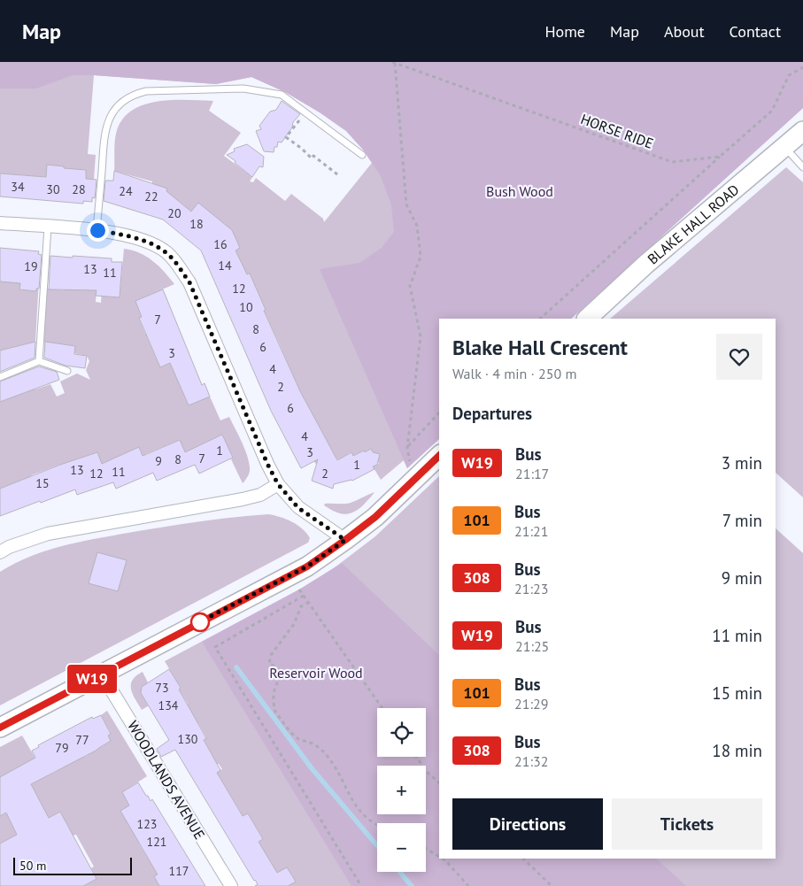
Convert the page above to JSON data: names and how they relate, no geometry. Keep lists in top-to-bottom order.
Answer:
{
  "streets": {
    "main road": ["BLAKE HALL ROAD"],
    "street": ["WOODLANDS AVENUE"],
    "path": ["HORSE RIDE"]
  },
  "parks": ["Bush Wood", "Reservoir Wood"],
  "lines": ["bus line W19"],
  "house_numbers": [
    "34",
    "30",
    "28",
    "24",
    "22",
    "20",
    "18",
    "16",
    "14",
    "19",
    "13",
    "11",
    "12",
    "10",
    "7",
    "8",
    "6",
    "3",
    "4",
    "2",
    "6",
    "4",
    "1",
    "3",
    "7",
    "8",
    "9",
    "1",
    "13",
    "11",
    "12",
    "2",
    "15",
    "73",
    "134",
    "130",
    "77",
    "79",
    "123",
    "121",
    "117"
  ],
  "scale_bar": "50 m",
  "page": {
    "header": "Map",
    "nav": [
      "Home",
      "Map",
      "About",
      "Contact"
    ],
    "on_map": "W19",
    "heading": [
      ["Blake Hall Crescent", "Walk · 4 min · 250 m"],
      "Departures"
    ],
    "list": [
      {
        "mark": "W19",
        "name": "Bus",
        "note": "21:17",
        "value": "3 min"
      },
      {
        "mark": "101",
        "name": "Bus",
        "note": "21:21",
        "value": "7 min"
      },
      {
        "mark": "308",
        "name": "Bus",
        "note": "21:23",
        "value": "9 min"
      },
      {
        "mark": "W19",
        "name": "Bus",
        "note": "21:25",
        "value": "11 min"
      },
      {
        "mark": "101",
        "name": "Bus",
        "note": "21:29",
        "value": "15 min"
      },
      {
        "mark": "308",
        "name": "Bus",
        "note": "21:32",
        "value": "18 min"
      }
    ],
    "map_buttons": ["+", "−"],
    "buttons": ["Directions", "Tickets"],
    "scale": "50 m"
  }
}
